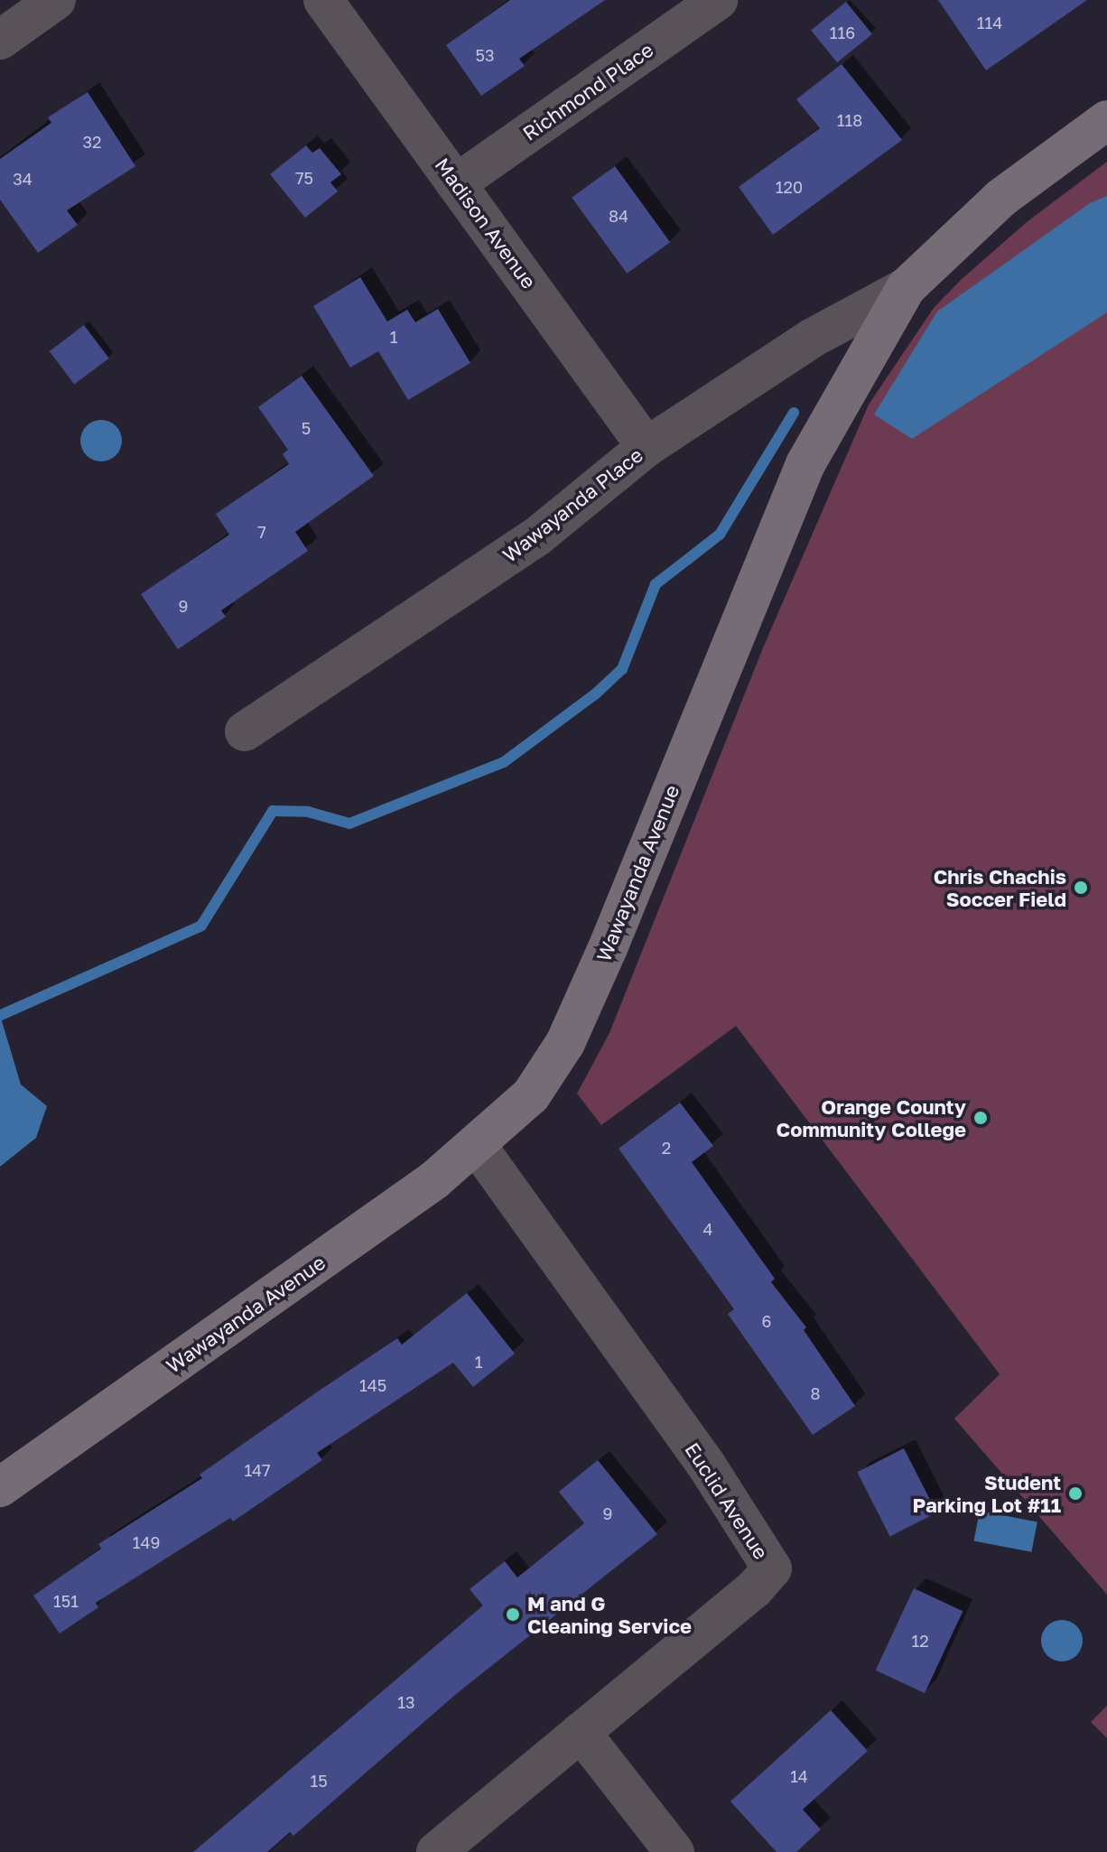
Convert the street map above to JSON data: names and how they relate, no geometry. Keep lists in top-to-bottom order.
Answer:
{
  "streets": {
    "street": [
      "Richmond Place",
      "Madison Avenue",
      "Wawayanda Place",
      "Wawayanda Avenue",
      "Euclid Avenue"
    ]
  },
  "crossings": [
    ["Richmond Place", "Madison Avenue"],
    ["Madison Avenue", "Wawayanda Place"],
    ["Wawayanda Place", "Wawayanda Avenue"],
    ["Wawayanda Avenue", "Euclid Avenue"]
  ],
  "places": [
    "Chris Chachis Soccer Field",
    "Orange County Community College",
    "Student Parking Lot #11",
    "M and G Cleaning Service"
  ],
  "house_numbers": [
    "114",
    "116",
    "53",
    "118",
    "32",
    "75",
    "34",
    "120",
    "84",
    "1",
    "5",
    "7",
    "9",
    "2",
    "4",
    "6",
    "1",
    "145",
    "8",
    "147",
    "9",
    "149",
    "151",
    "12",
    "13",
    "14",
    "15"
  ]
}
